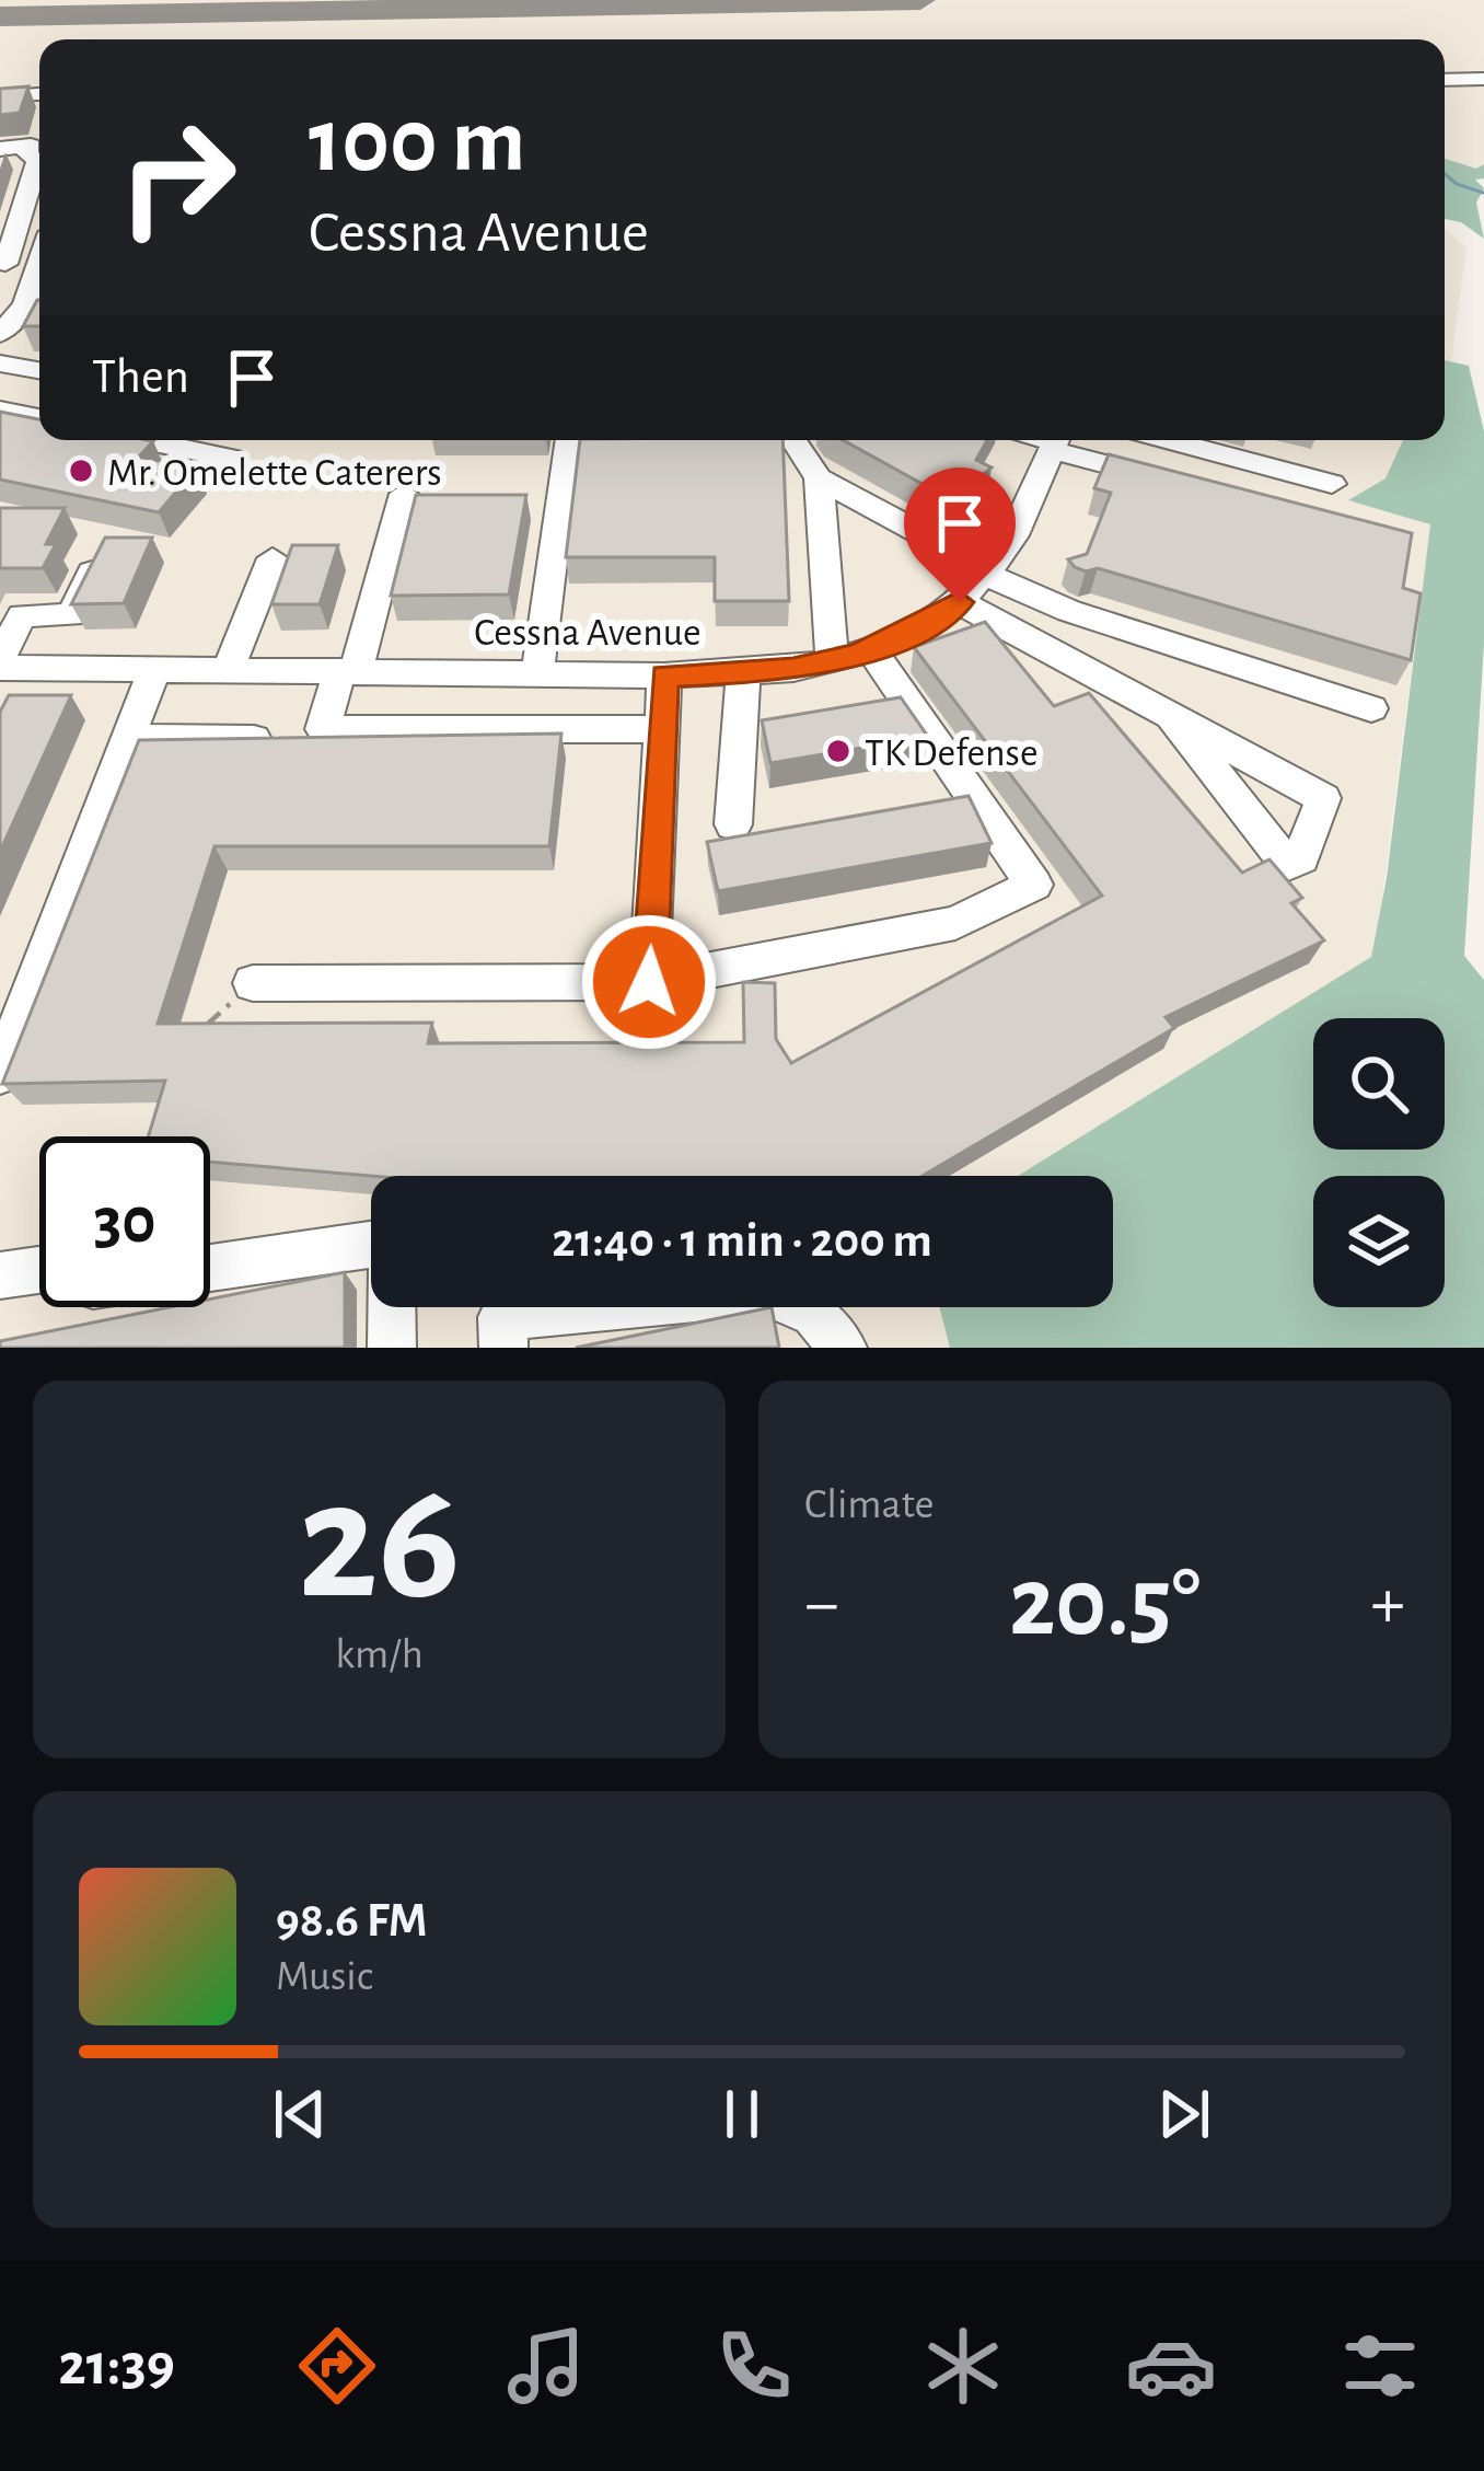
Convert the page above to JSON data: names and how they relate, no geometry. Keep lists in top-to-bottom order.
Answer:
{
  "streets": {
    "street": ["Cessna Avenue"]
  },
  "places": ["Mr. Omelette Caterers", "TK Defense"],
  "page": {
    "turn": ["100 m", "Cessna Avenue"],
    "then": "Then",
    "limit": "30",
    "trip": "21:40 · 1 min · 200 m",
    "tile": [
      ["26", "km/h"],
      "Climate"
    ],
    "heat": ["−", "20.5°", "+"],
    "song": ["98.6 FM", "Music"],
    "tabs": "21:39"
  }
}
